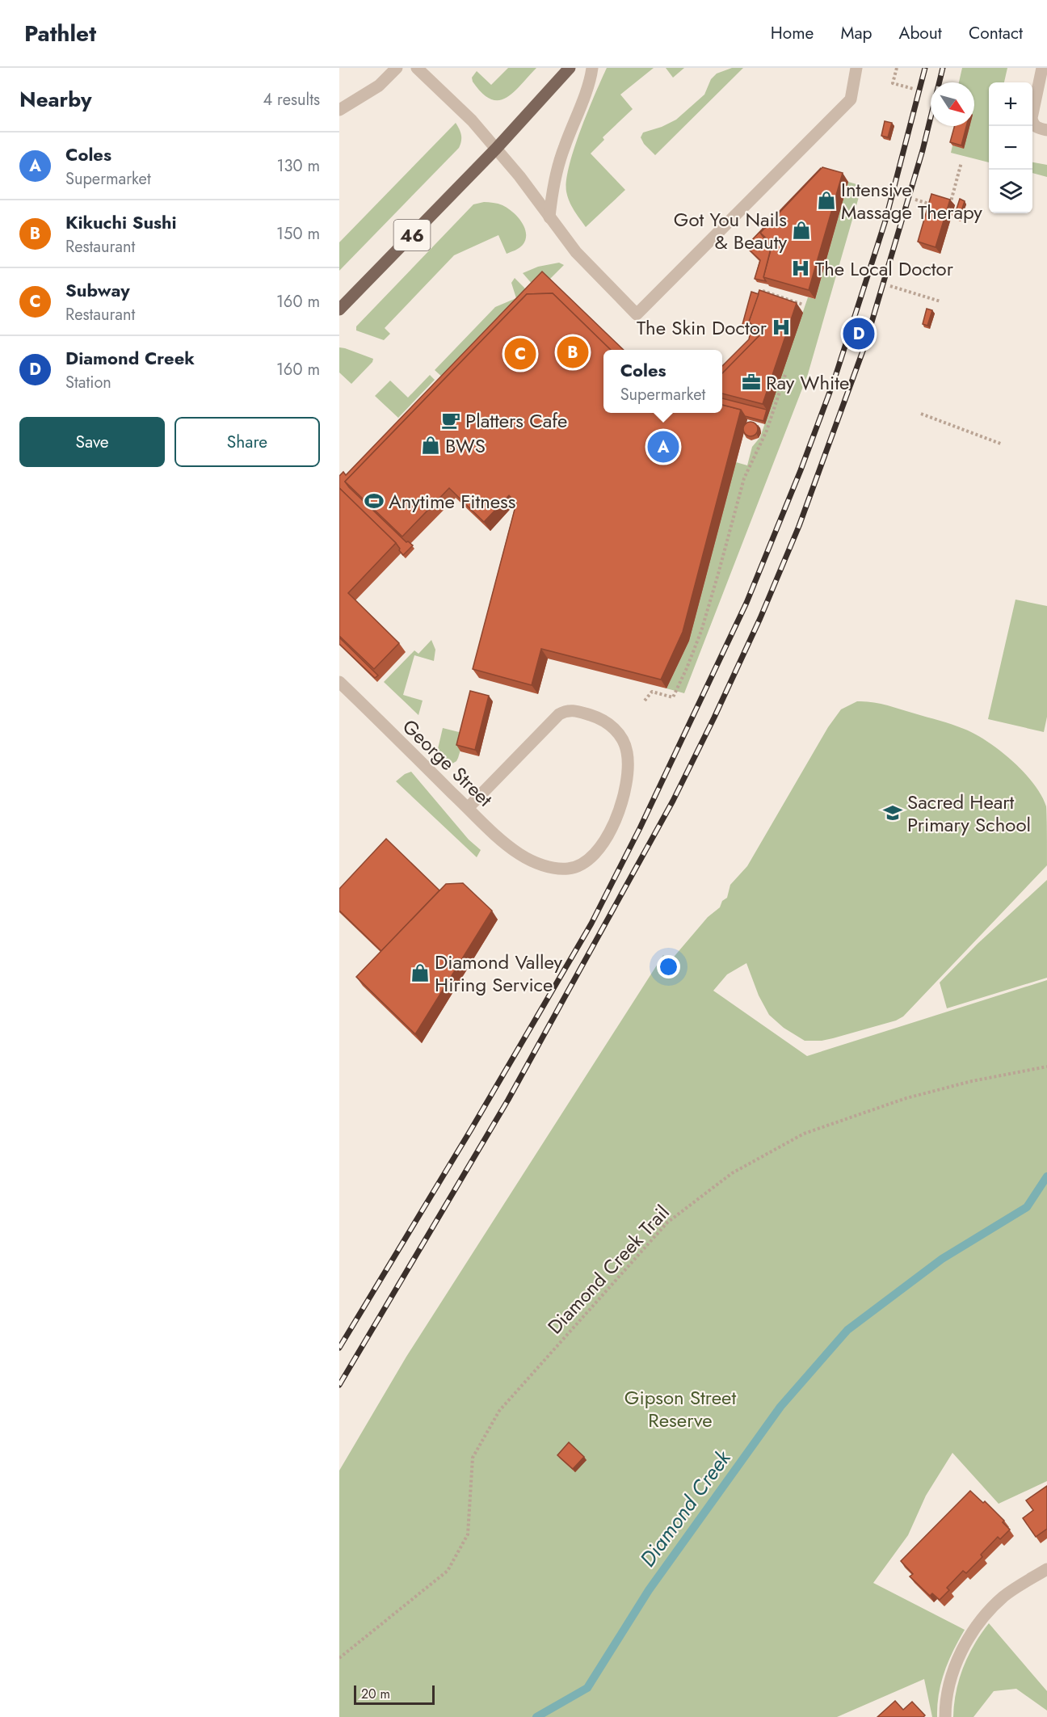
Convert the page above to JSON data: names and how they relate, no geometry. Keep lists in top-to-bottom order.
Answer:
{
  "streets": {
    "main road": ["46"],
    "street": ["George Street"],
    "path": ["Diamond Creek Trail"]
  },
  "water": ["Diamond Creek"],
  "parks": ["Gipson Street Reserve"],
  "places": {
    "shop": [
      "Intensive Massage Therapy",
      "Got You Nails & Beauty",
      "BWS",
      "Diamond Valley Hiring Service"
    ],
    "hospital": ["The Local Doctor", "The Skin Doctor"],
    "office": ["Ray White"],
    "cafe": ["Platters Cafe"],
    "sports": ["Anytime Fitness"],
    "school or university": ["Sacred Heart Primary School"]
  },
  "scale_bar": "20 m",
  "north": "bottom right",
  "page": {
    "header": "Pathlet",
    "nav": [
      "Home",
      "Map",
      "About",
      "Contact"
    ],
    "heading": ["Nearby", "4 results"],
    "map_buttons": ["+", "−"],
    "list": [
      {
        "mark": "A",
        "name": "Coles",
        "note": "Supermarket",
        "value": "130 m"
      },
      {
        "mark": "B",
        "name": "Kikuchi Sushi",
        "note": "Restaurant",
        "value": "150 m"
      },
      {
        "mark": "C",
        "name": "Subway",
        "note": "Restaurant",
        "value": "160 m"
      },
      {
        "mark": "D",
        "name": "Diamond Creek",
        "note": "Station",
        "value": "160 m"
      }
    ],
    "pins": [
      "D",
      "B",
      "C",
      "A"
    ],
    "popup": ["Coles", "Supermarket"],
    "buttons": ["Save", "Share"],
    "scale": "20 m"
  }
}
